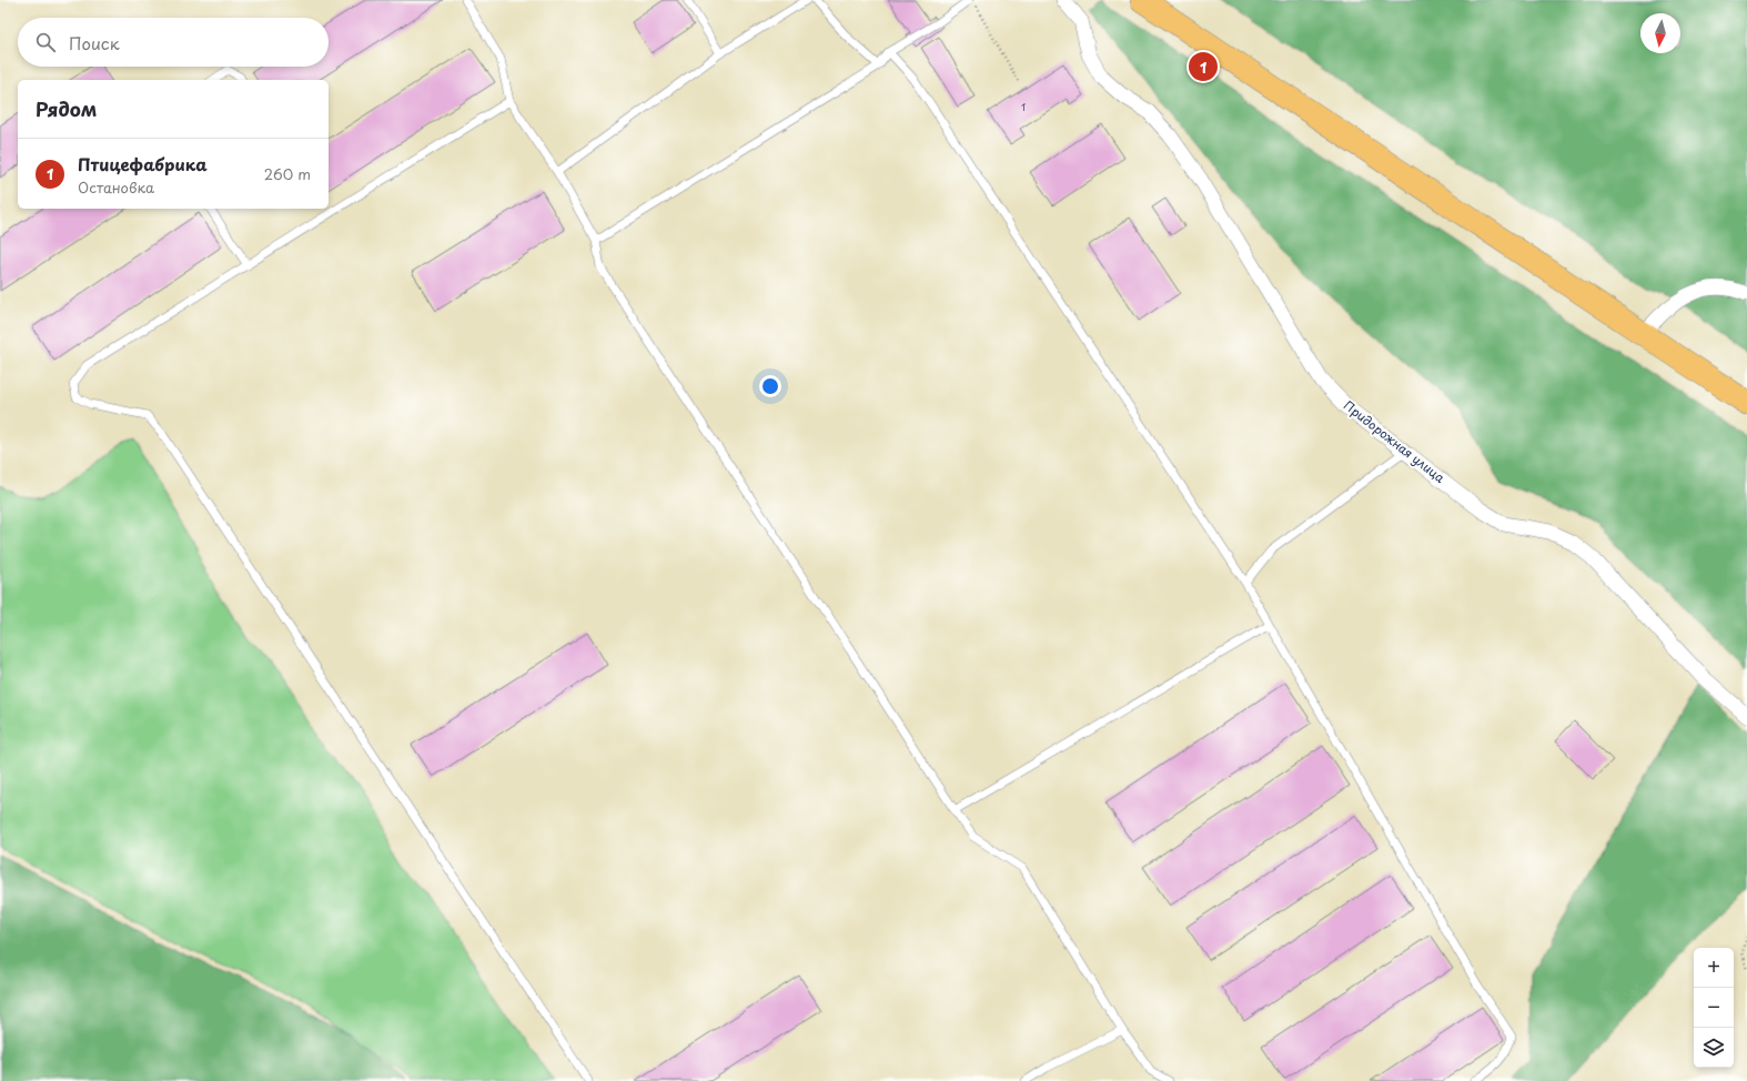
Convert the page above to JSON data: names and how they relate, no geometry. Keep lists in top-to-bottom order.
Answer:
{
  "streets": {
    "street": ["Придорожная улица"]
  },
  "house_numbers": ["1"],
  "north": "bottom",
  "page": {
    "search": "Поиск",
    "pins": "1",
    "heading": "Рядом",
    "list": [
      {
        "mark": "1",
        "name": "Птицефабрика",
        "note": "Остановка",
        "value": "260 m"
      }
    ],
    "map_buttons": ["+", "−"]
  }
}
